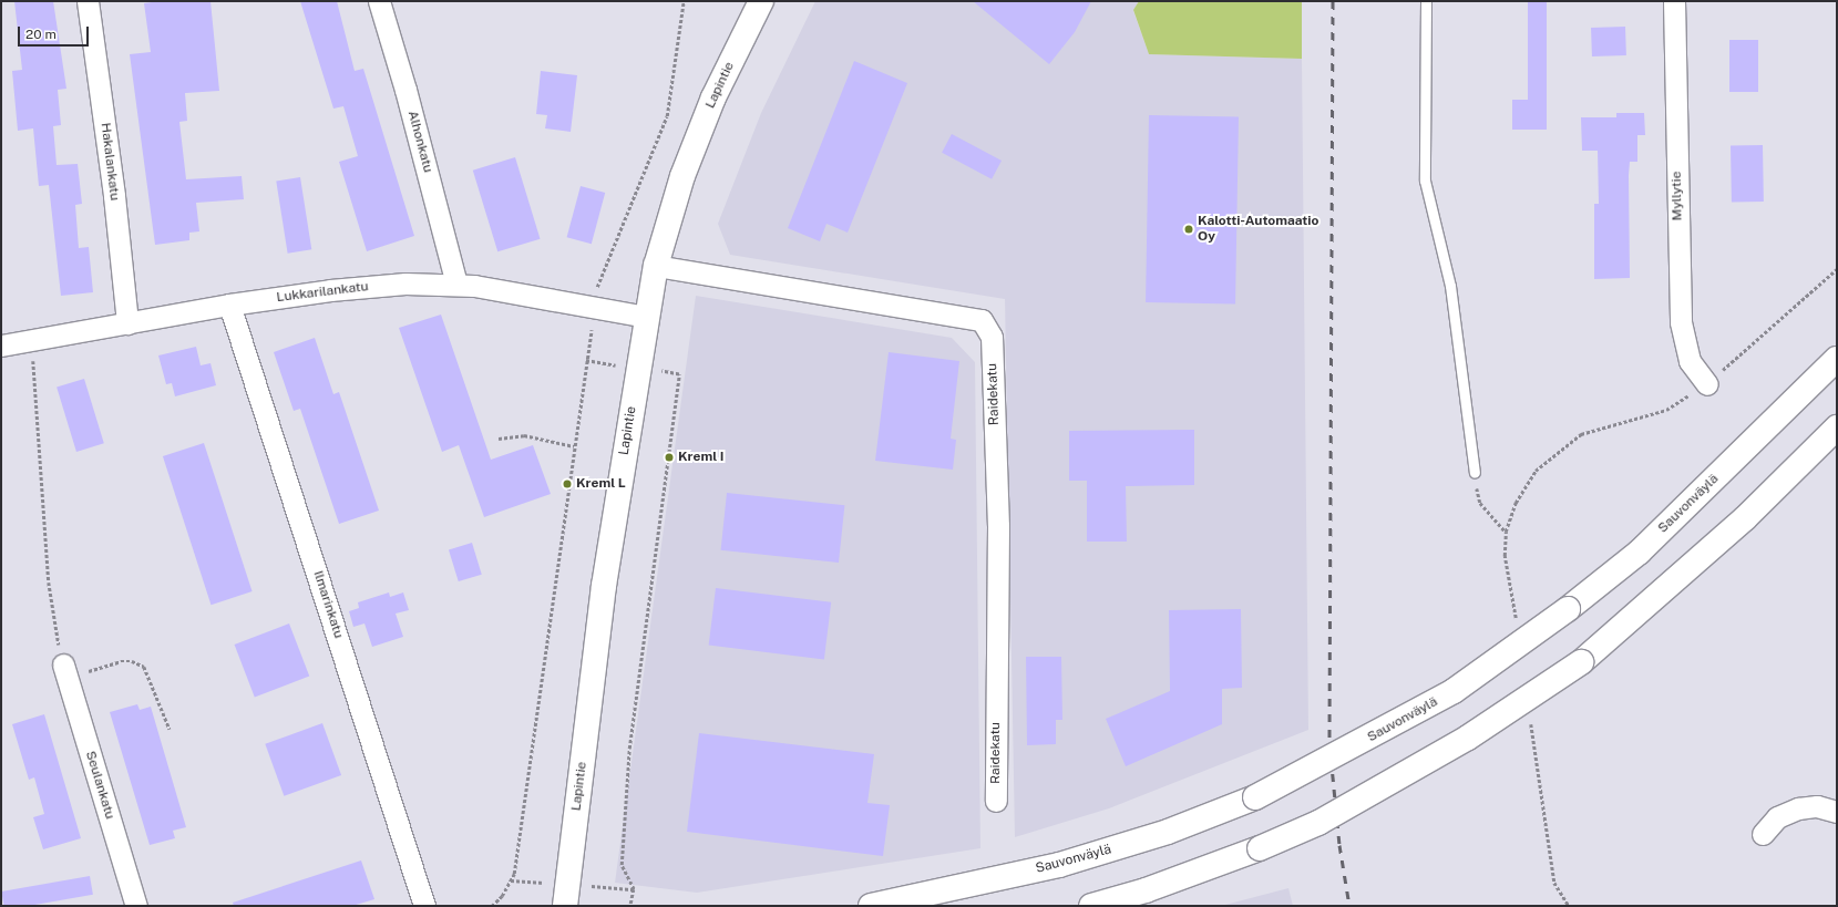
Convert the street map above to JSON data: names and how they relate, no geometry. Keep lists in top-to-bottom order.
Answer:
{
  "streets": {
    "main road": ["Lapintie", "Sauvonväylä"],
    "street": [
      "Alhonkatu",
      "Hakalankatu",
      "Myllytie",
      "Lukkarilankatu",
      "Raidekatu",
      "Ilmarinkatu",
      "Seulankatu"
    ]
  },
  "crossings": [
    ["Lapintie", "Lukkarilankatu"],
    ["Lapintie", "Raidekatu"],
    ["Alhonkatu", "Lukkarilankatu"],
    ["Hakalankatu", "Lukkarilankatu"],
    ["Lukkarilankatu", "Ilmarinkatu"]
  ],
  "places": ["Kalotti-Automaatio Oy", "Kreml I", "Kreml L"],
  "scale_bar": "20 m"
}
